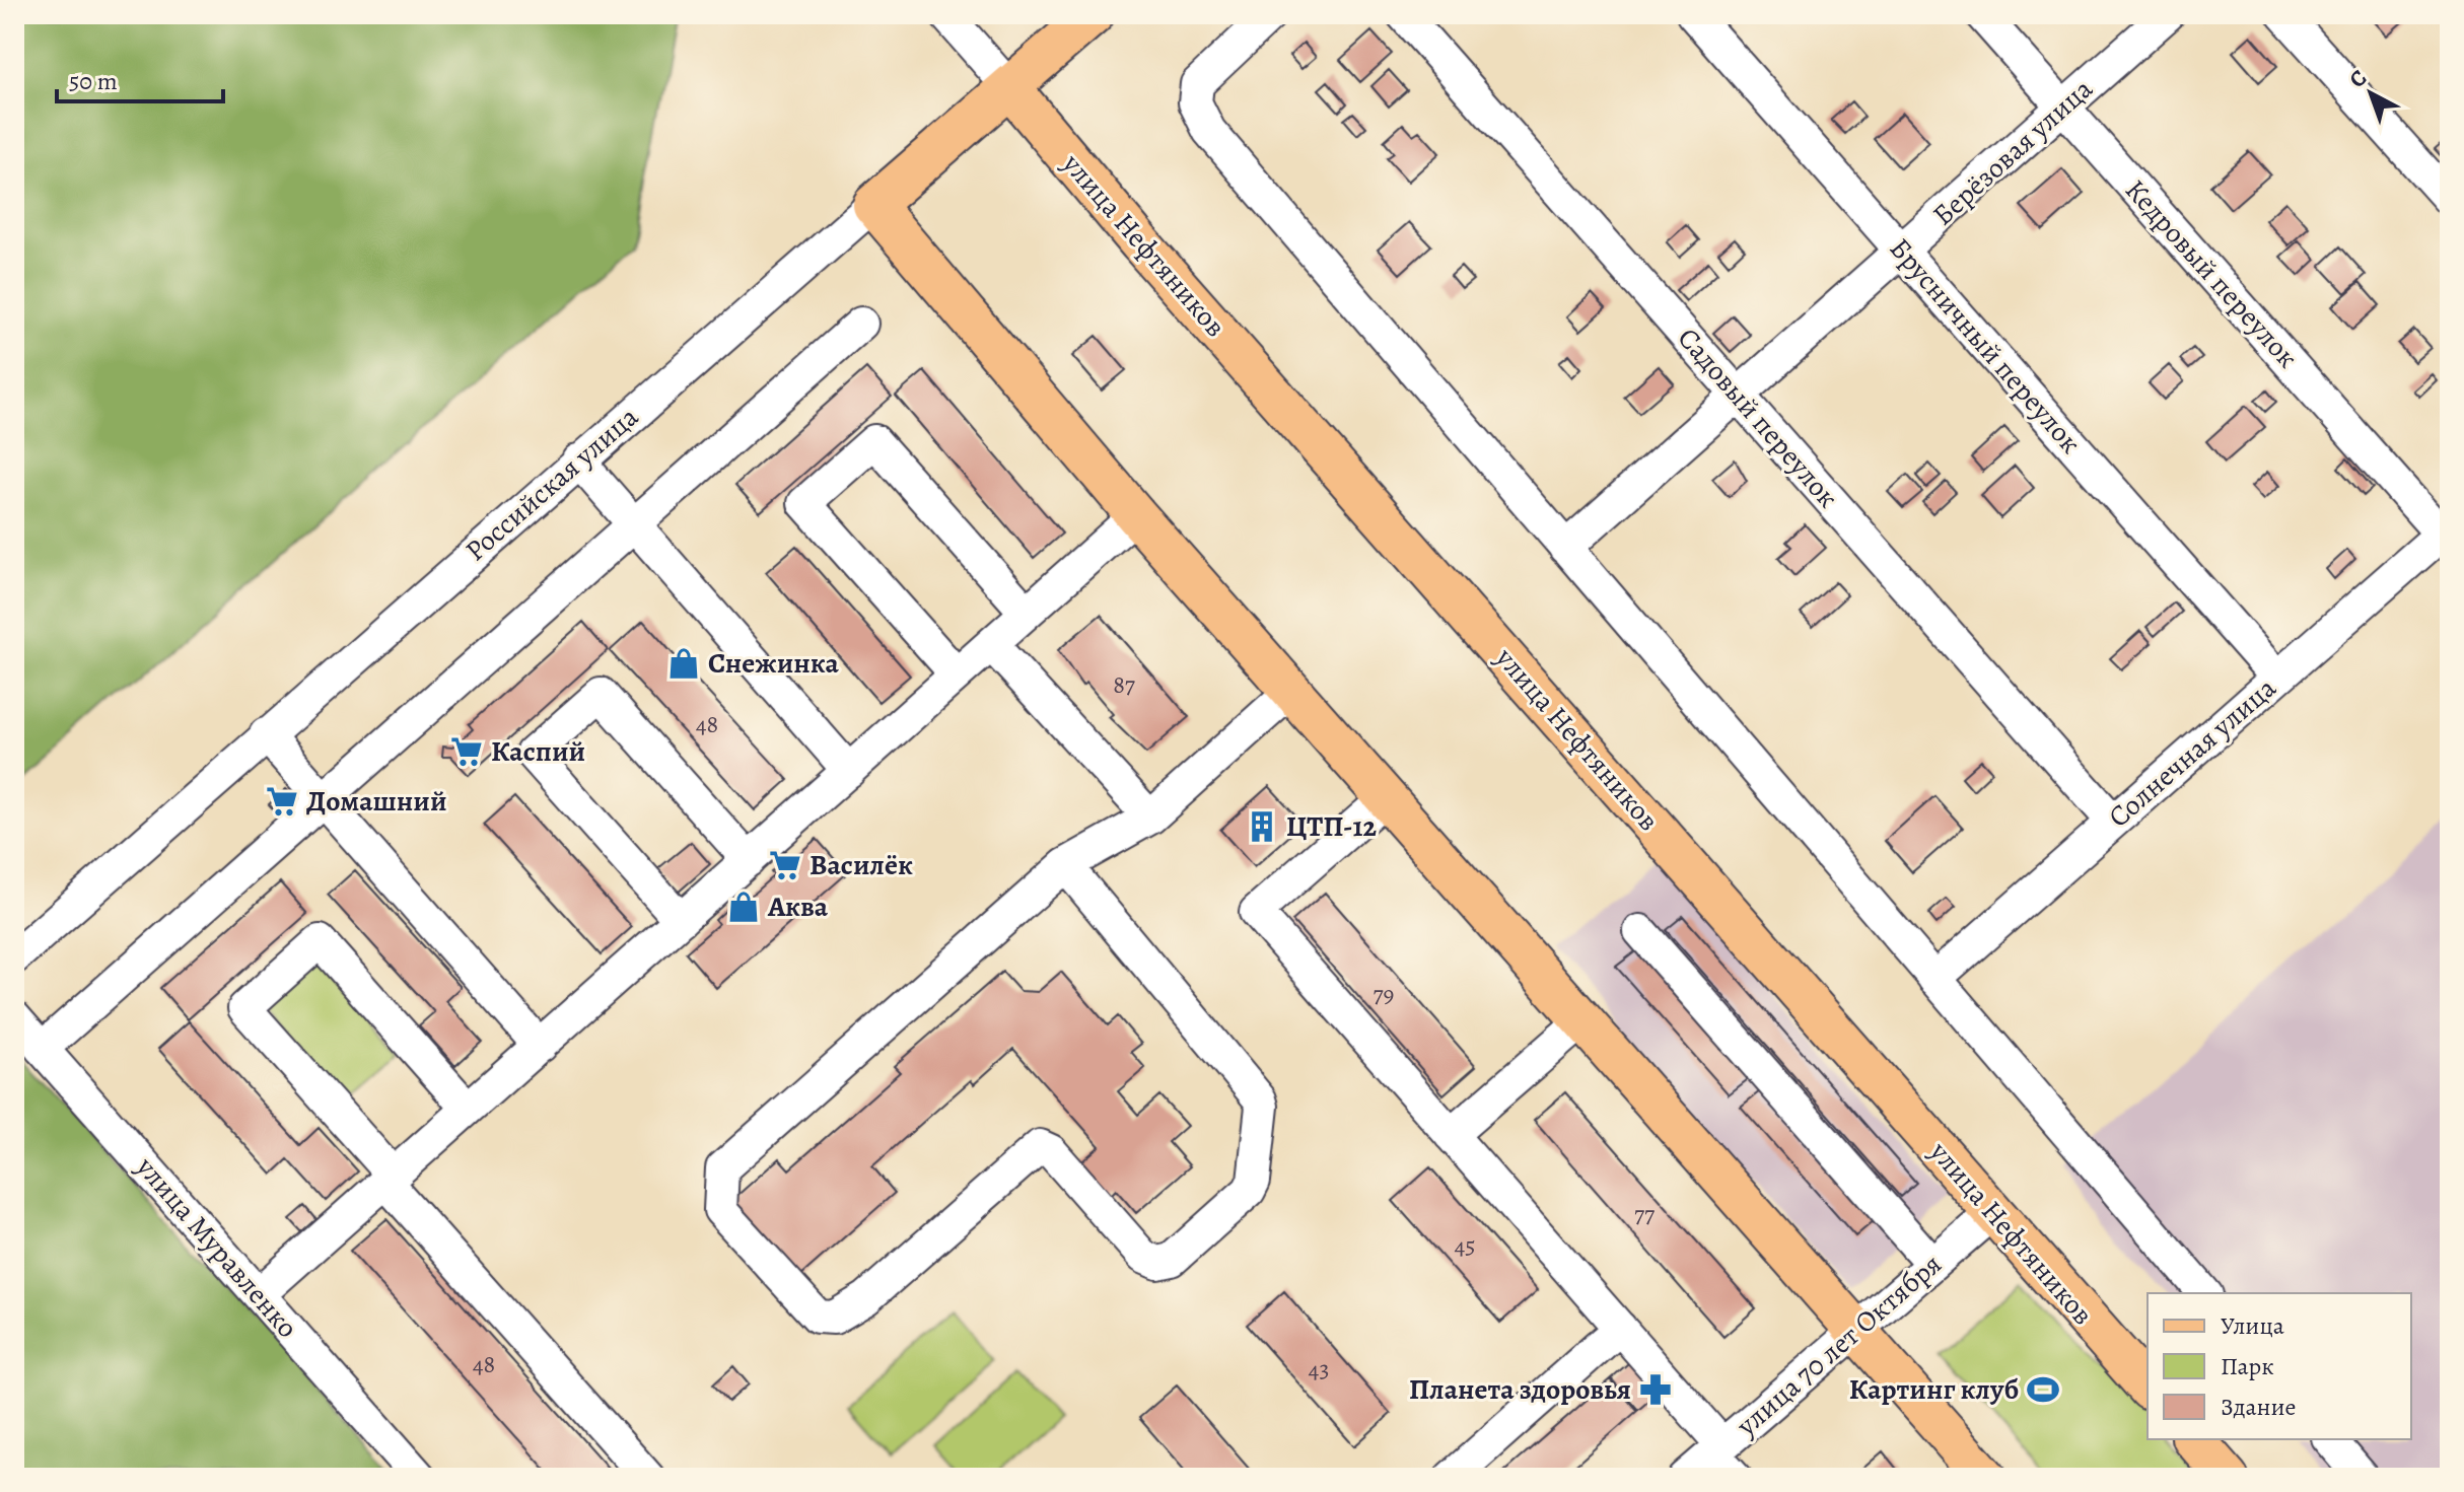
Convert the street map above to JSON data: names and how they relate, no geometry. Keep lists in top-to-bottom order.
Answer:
{
  "streets": {
    "main road": ["улица Нефтяников", "Российская улица"],
    "street": [
      "Берёзовая улица",
      "Кедровый переулок",
      "Брусничный переулок",
      "Садовый переулок",
      "Солнечная улица",
      "улица Муравленко",
      "улица 70 лет Октября"
    ]
  },
  "crossings": [
    ["Берёзовая улица", "Кедровый переулок"],
    ["Берёзовая улица", "Брусничный переулок"],
    ["Берёзовая улица", "Садовый переулок"],
    ["улица Нефтяников", "Российская улица"],
    ["улица Нефтяников", "улица 70 лет Октября"],
    ["Кедровый переулок", "Солнечная улица"],
    ["Брусничный переулок", "Солнечная улица"],
    ["Садовый переулок", "Солнечная улица"]
  ],
  "places": {
    "shop": ["Снежинка", "Аква"],
    "supermarket": ["Каспий", "Домашний", "Василёк"],
    "building": ["ЦТП-12"],
    "pharmacy": ["Планета здоровья"],
    "sports": ["Картинг клуб"]
  },
  "house_numbers": [
    "87",
    "48",
    "79",
    "77",
    "45",
    "48",
    "43"
  ],
  "legend": ["Улица", "Парк", "Здание"],
  "scale_bar": "50 m",
  "north": "top left"
}
